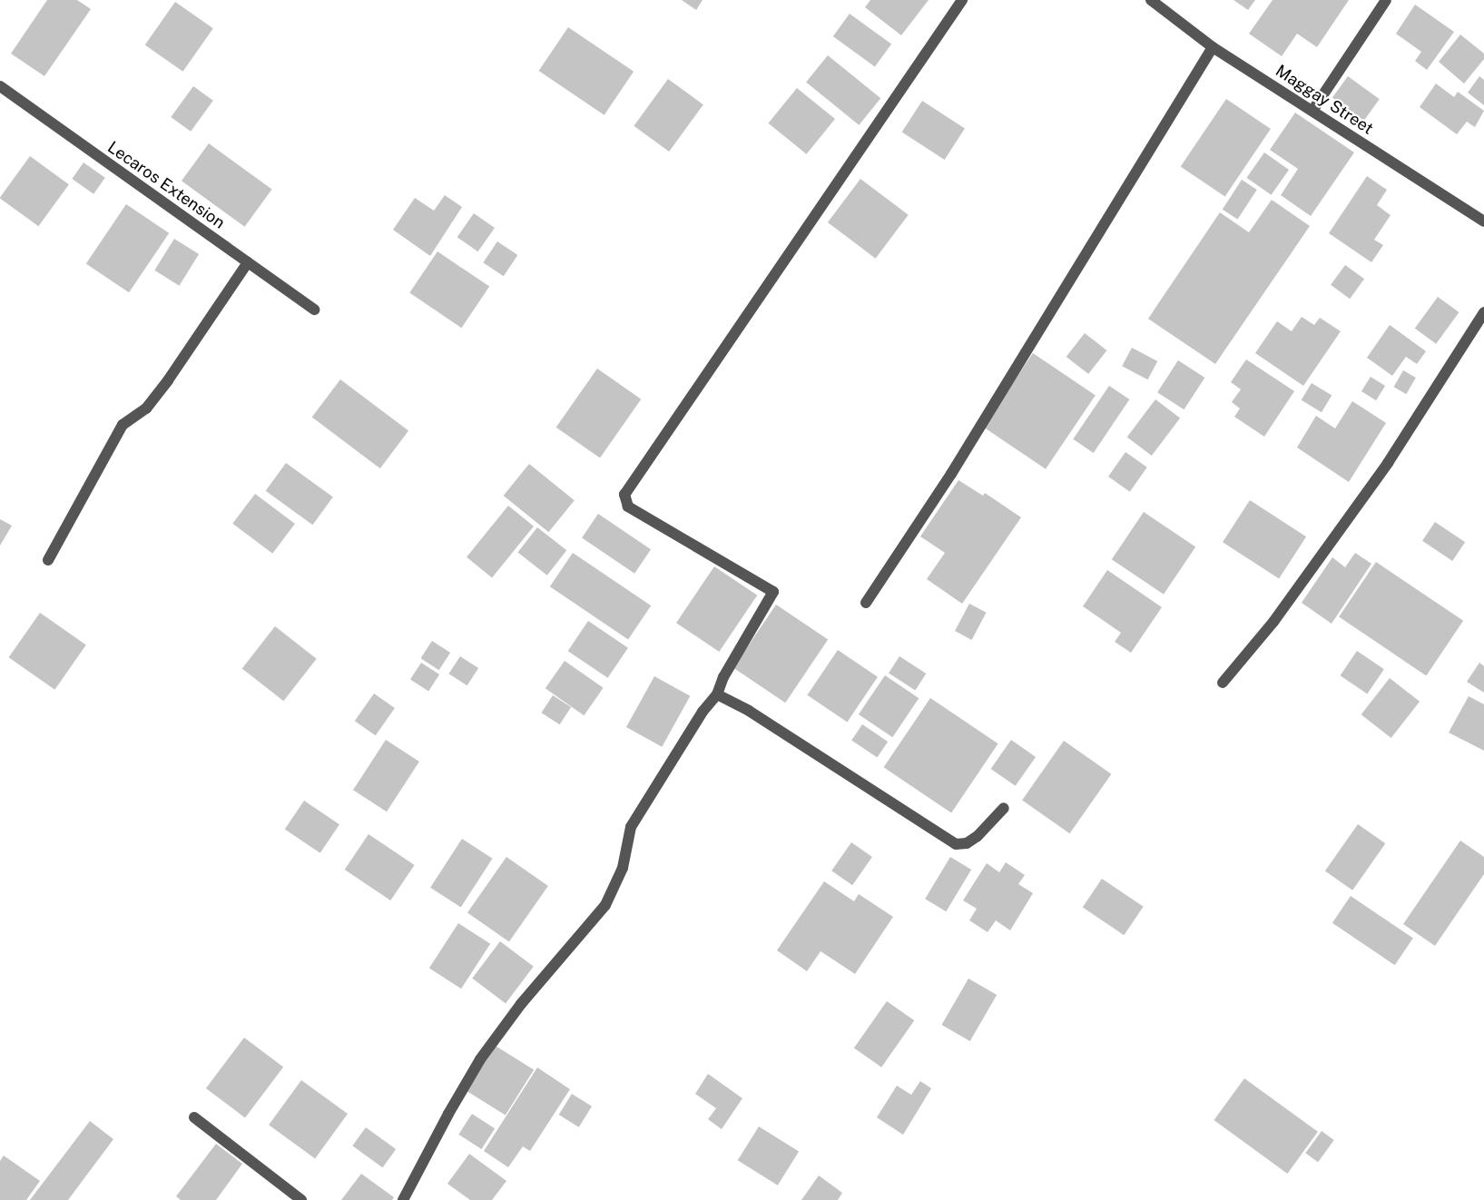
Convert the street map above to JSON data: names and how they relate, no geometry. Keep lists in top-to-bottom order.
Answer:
{
  "streets": {
    "street": ["Maggay Street", "Lecaros Extension"]
  }
}
